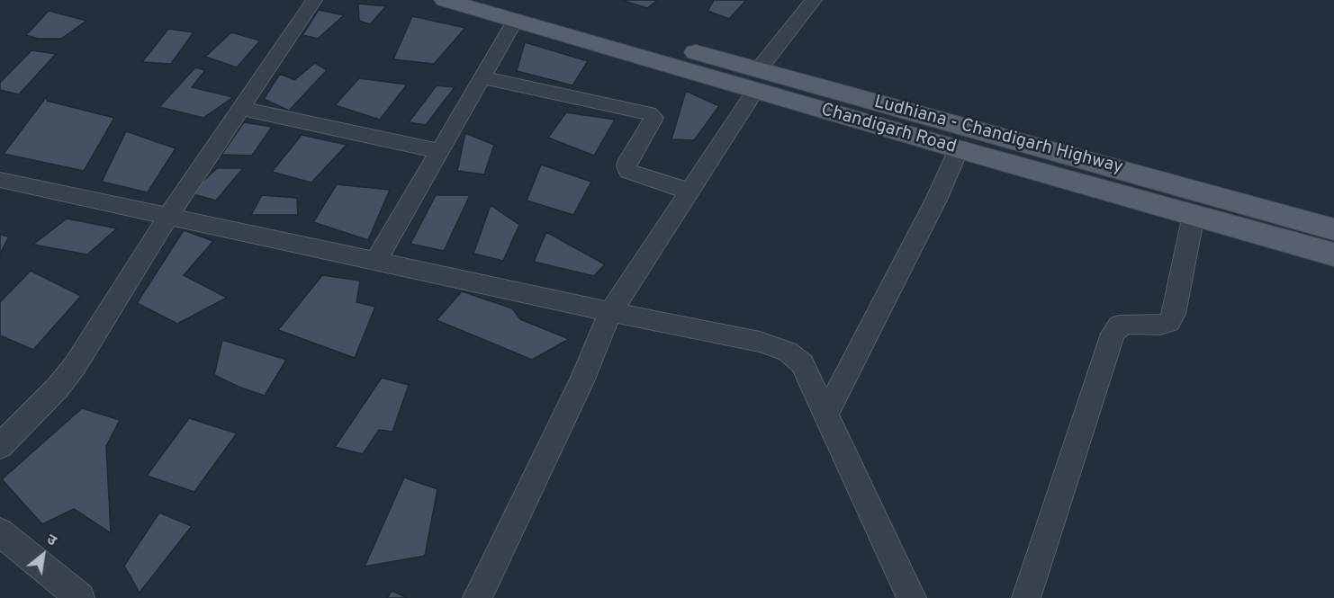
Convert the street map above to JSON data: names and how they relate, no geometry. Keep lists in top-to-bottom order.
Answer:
{
  "streets": {
    "main road": ["Chandigarh Road", "Ludhiana - Chandigarh Highway"]
  },
  "crossings": [
    ["Chandigarh Road", "Ludhiana - Chandigarh Highway"]
  ],
  "north": "top right"
}
